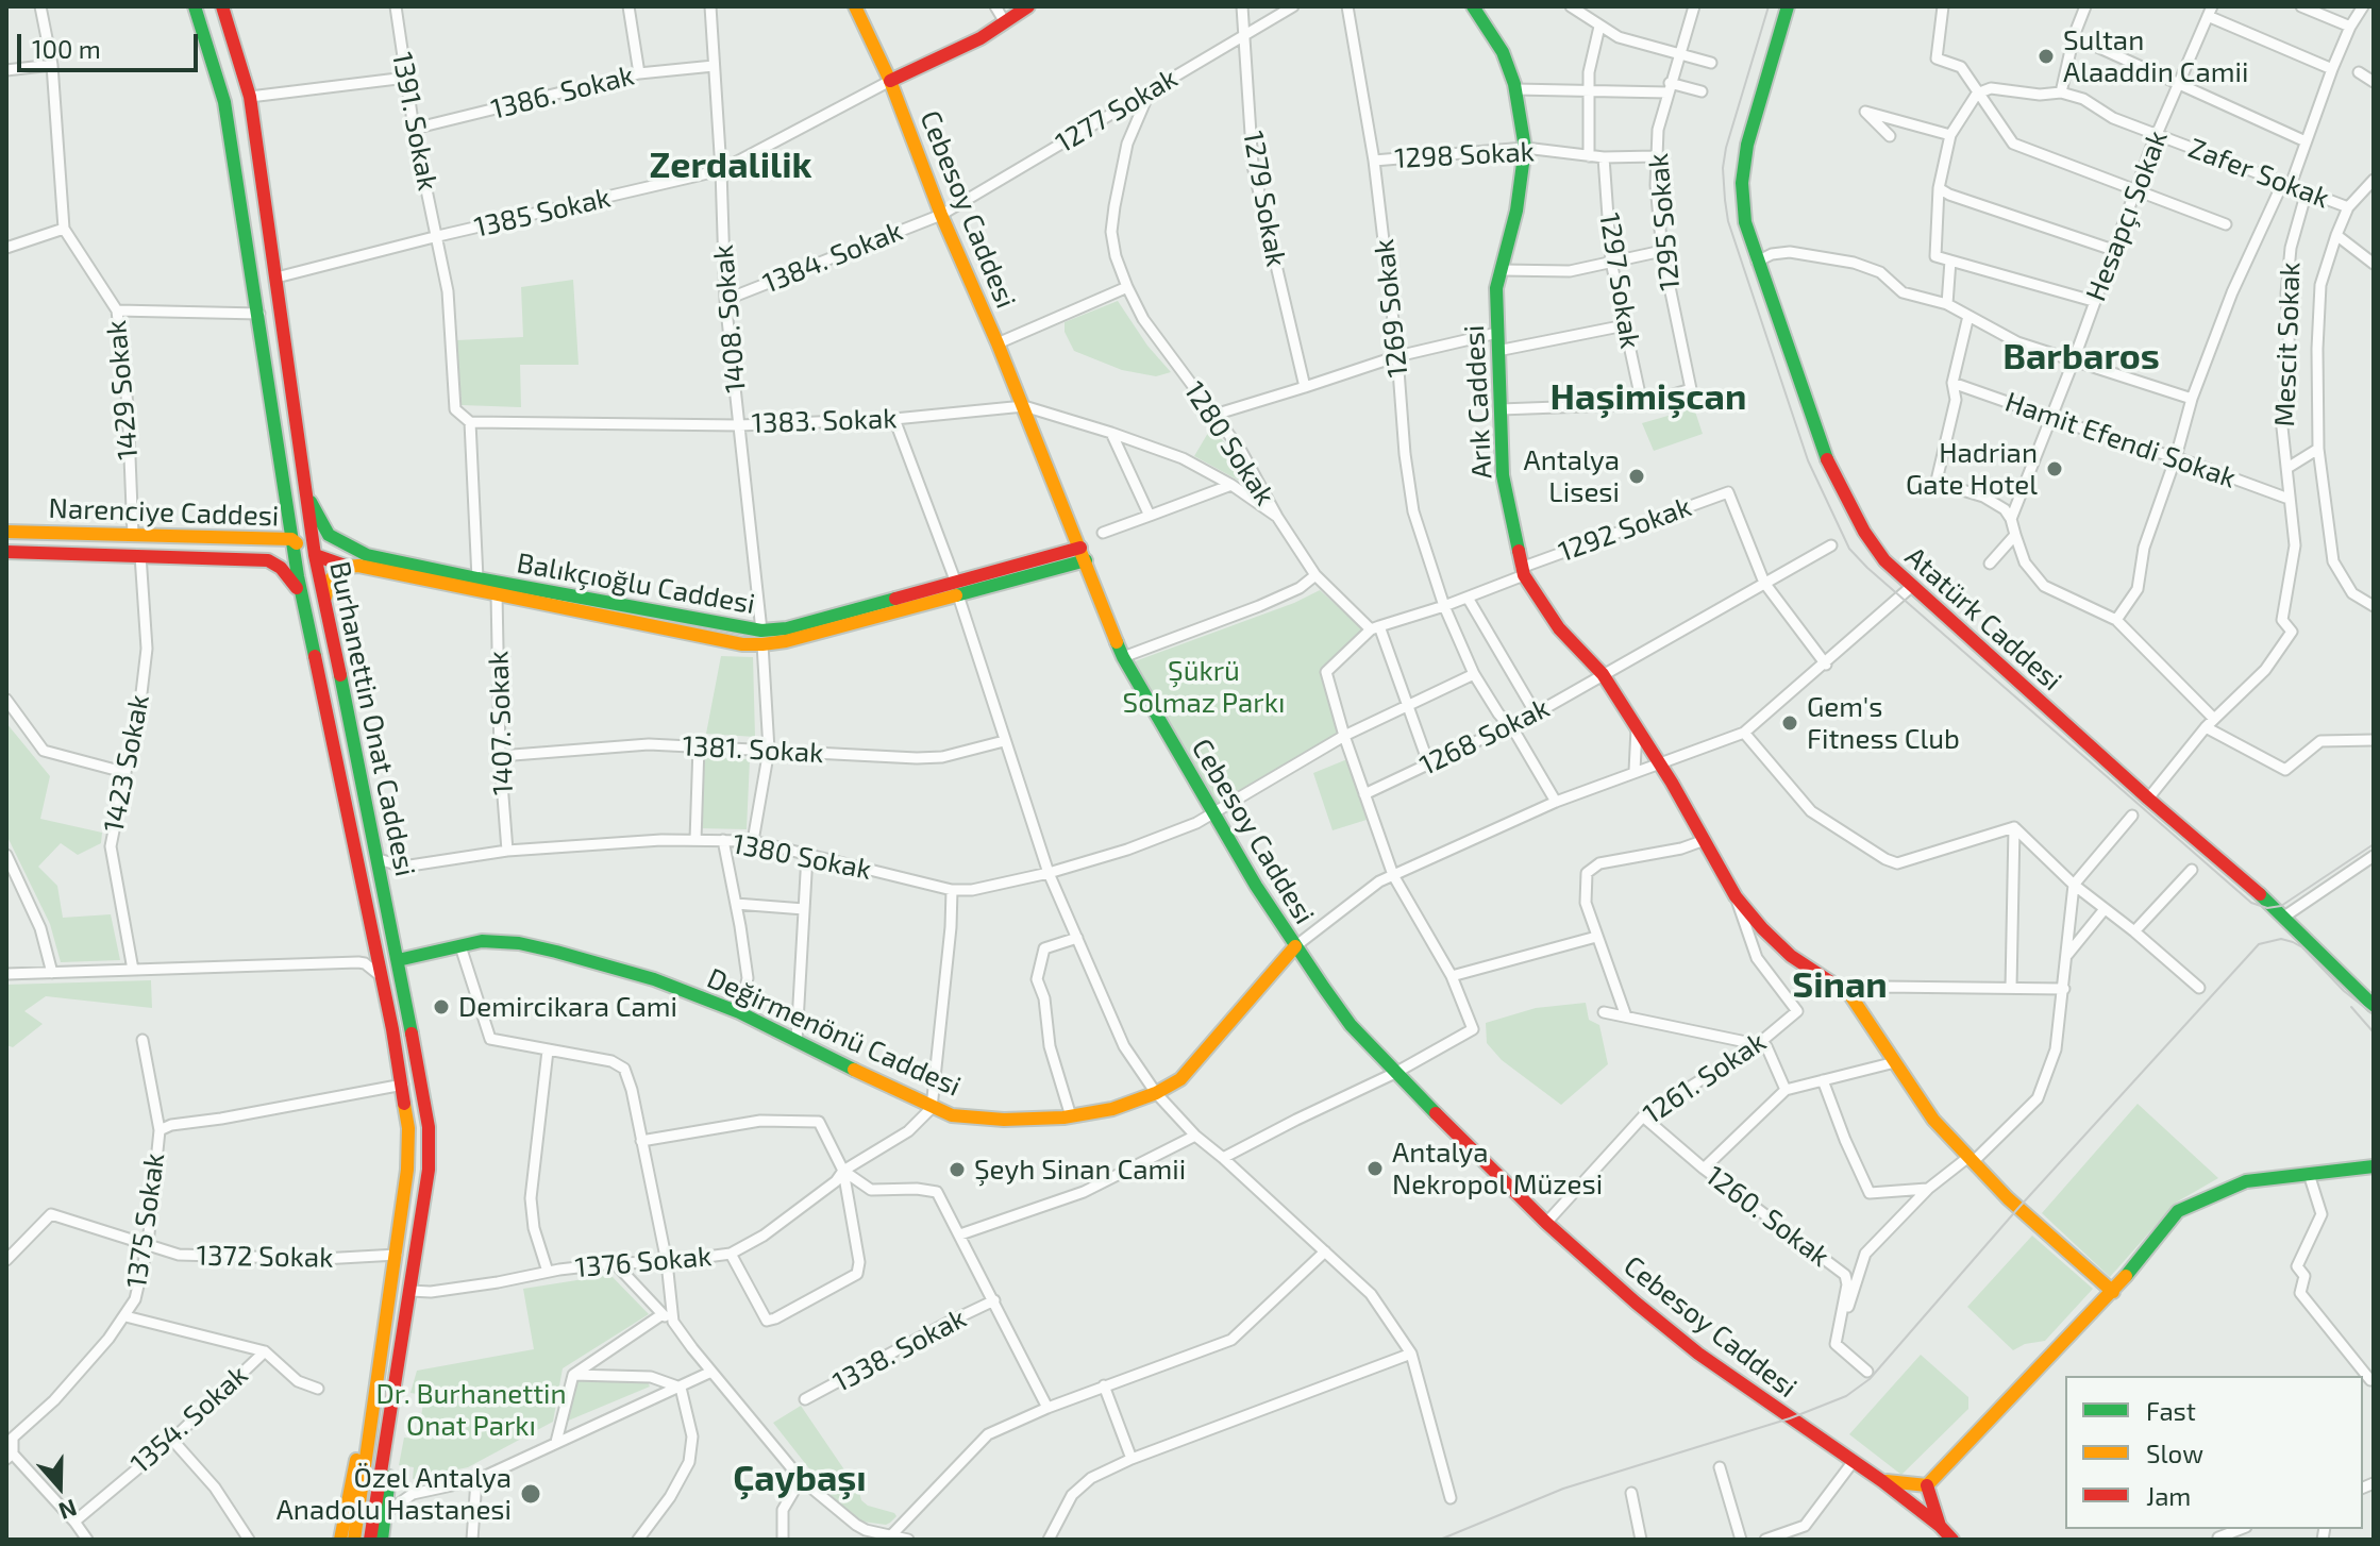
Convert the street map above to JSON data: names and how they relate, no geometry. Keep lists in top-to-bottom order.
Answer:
{
  "streets": {
    "main road": [
      "Cebesoy Caddesi",
      "Arık Caddesi",
      "Narenciye Caddesi",
      "Balıkçıoğlu Caddesi",
      "Atatürk Caddesi",
      "Burhanettin Onat Caddesi",
      "Değirmenönü Caddesi"
    ],
    "street": [
      "1386. Sokak",
      "1277 Sokak",
      "1391. Sokak",
      "1298 Sokak",
      "Zafer Sokak",
      "1279 Sokak",
      "1385 Sokak",
      "Hesapçı Sokak",
      "1295 Sokak",
      "1384. Sokak",
      "1297 Sokak",
      "1269 Sokak",
      "1408. Sokak",
      "Mescit Sokak",
      "1429 Sokak",
      "1383. Sokak",
      "Hamit Efendi Sokak",
      "1280 Sokak",
      "1292 Sokak",
      "1407. Sokak",
      "1268 Sokak",
      "1381. Sokak",
      "1423 Sokak",
      "1380 Sokak",
      "1261. Sokak",
      "1260. Sokak",
      "1375 Sokak",
      "1372 Sokak",
      "1376 Sokak",
      "1338. Sokak",
      "1354. Sokak"
    ]
  },
  "crossings": [
    ["1386. Sokak", "1391. Sokak"],
    ["1386. Sokak", "1408. Sokak"],
    ["1277 Sokak", "1279 Sokak"],
    ["1277 Sokak", "Cebesoy Caddesi"],
    ["1277 Sokak", "1384. Sokak"],
    ["1277 Sokak", "1280 Sokak"],
    ["1391. Sokak", "1385 Sokak"],
    ["1298 Sokak", "1295 Sokak"],
    ["1298 Sokak", "1297 Sokak"],
    ["1298 Sokak", "1269 Sokak"],
    ["1298 Sokak", "Arık Caddesi"],
    ["Zafer Sokak", "Hesapçı Sokak"],
    ["Zafer Sokak", "Mescit Sokak"],
    ["Cebesoy Caddesi", "1385 Sokak"],
    ["Cebesoy Caddesi", "1384. Sokak"],
    ["Cebesoy Caddesi", "1383. Sokak"],
    ["Cebesoy Caddesi", "Balıkçıoğlu Caddesi"],
    ["Cebesoy Caddesi", "1380 Sokak"],
    ["Cebesoy Caddesi", "Değirmenönü Caddesi"],
    ["Cebesoy Caddesi", "1261. Sokak"],
    ["1385 Sokak", "1408. Sokak"],
    ["1385 Sokak", "Burhanettin Onat Caddesi"],
    ["Hesapçı Sokak", "Hamit Efendi Sokak"],
    ["1295 Sokak", "1297 Sokak"],
    ["1384. Sokak", "1408. Sokak"],
    ["1269 Sokak", "1292 Sokak"],
    ["1269 Sokak", "1268 Sokak"],
    ["1269 Sokak", "1380 Sokak"],
    ["1408. Sokak", "1383. Sokak"],
    ["1408. Sokak", "Balıkçıoğlu Caddesi"],
    ["1408. Sokak", "1381. Sokak"],
    ["1408. Sokak", "1380 Sokak"],
    ["Mescit Sokak", "Hamit Efendi Sokak"],
    ["1429 Sokak", "Narenciye Caddesi"],
    ["Arık Caddesi", "1292 Sokak"],
    ["Arık Caddesi", "1268 Sokak"],
    ["Arık Caddesi", "1261. Sokak"],
    ["1280 Sokak", "1292 Sokak"],
    ["1280 Sokak", "1268 Sokak"],
    ["1280 Sokak", "1380 Sokak"],
    ["Narenciye Caddesi", "Balıkçıoğlu Caddesi"],
    ["Narenciye Caddesi", "Burhanettin Onat Caddesi"],
    ["Narenciye Caddesi", "1423 Sokak"],
    ["1292 Sokak", "1268 Sokak"],
    ["Balıkçıoğlu Caddesi", "Burhanettin Onat Caddesi"],
    ["Balıkçıoğlu Caddesi", "1407. Sokak"],
    ["Burhanettin Onat Caddesi", "1380 Sokak"],
    ["Burhanettin Onat Caddesi", "Değirmenönü Caddesi"],
    ["Burhanettin Onat Caddesi", "1375 Sokak"],
    ["Burhanettin Onat Caddesi", "1372 Sokak"],
    ["Burhanettin Onat Caddesi", "1376 Sokak"],
    ["1407. Sokak", "1381. Sokak"],
    ["1407. Sokak", "1380 Sokak"],
    ["Değirmenönü Caddesi", "1376 Sokak"],
    ["1261. Sokak", "1260. Sokak"],
    ["1375 Sokak", "1372 Sokak"]
  ],
  "districts": [
    "Zerdalilik",
    "Barbaros",
    "Haşimişcan",
    "Sinan",
    "Çaybaşı"
  ],
  "parks": ["Şükrü Solmaz Parkı", "Dr. Burhanettin Onat Parkı"],
  "places": [
    "Sultan Alaaddin Camii",
    "Hadrian Gate Hotel",
    "Antalya Lisesi",
    "Gem's Fitness Club",
    "Demircikara Cami",
    "Antalya Nekropol Müzesi",
    "Şeyh Sinan Camii",
    "Özel Antalya Anadolu Hastanesi"
  ],
  "legend": ["Fast", "Slow", "Jam"],
  "scale_bar": "100 m",
  "north": "bottom"
}
